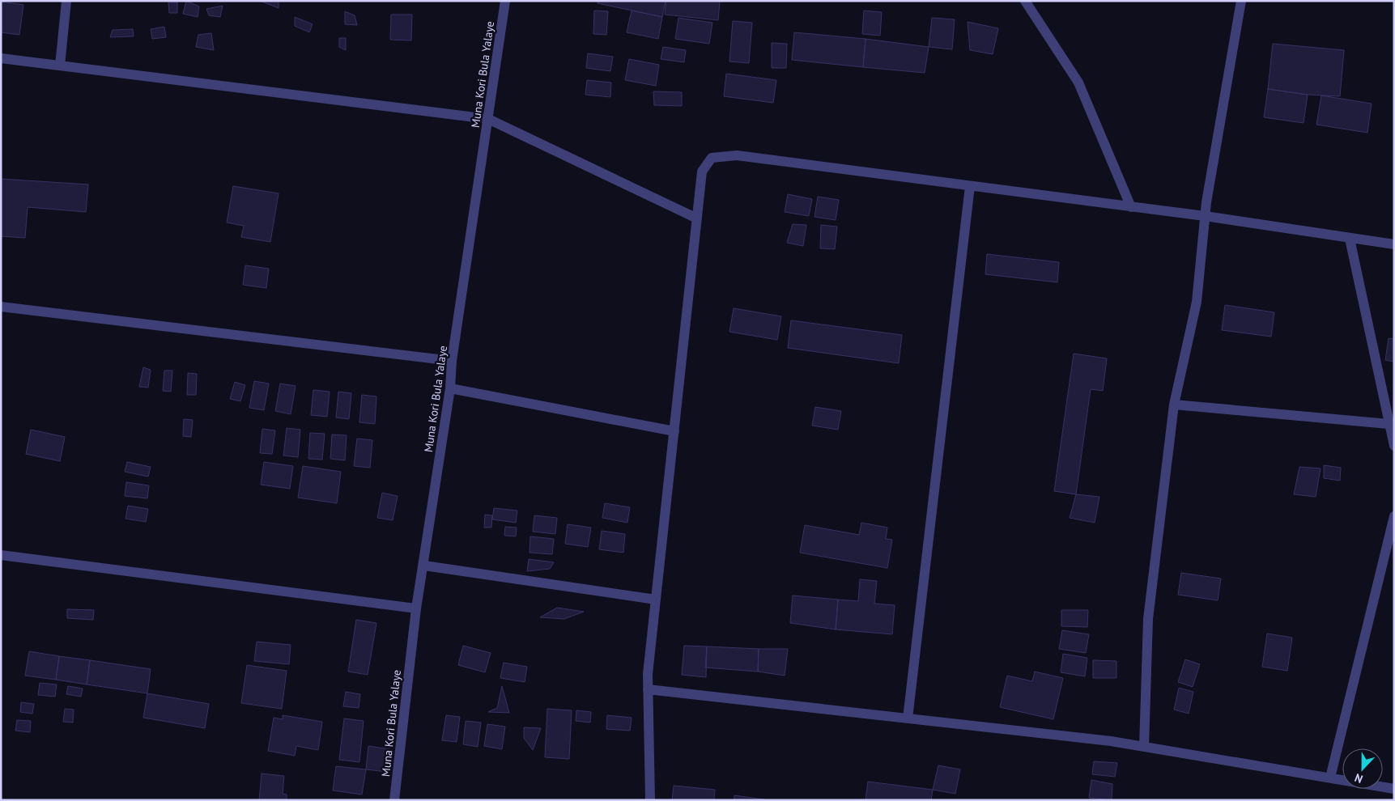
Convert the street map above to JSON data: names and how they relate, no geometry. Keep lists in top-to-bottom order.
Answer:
{
  "streets": {
    "street": ["Muna Kori Bula Yalaye"]
  },
  "north": "bottom"
}
